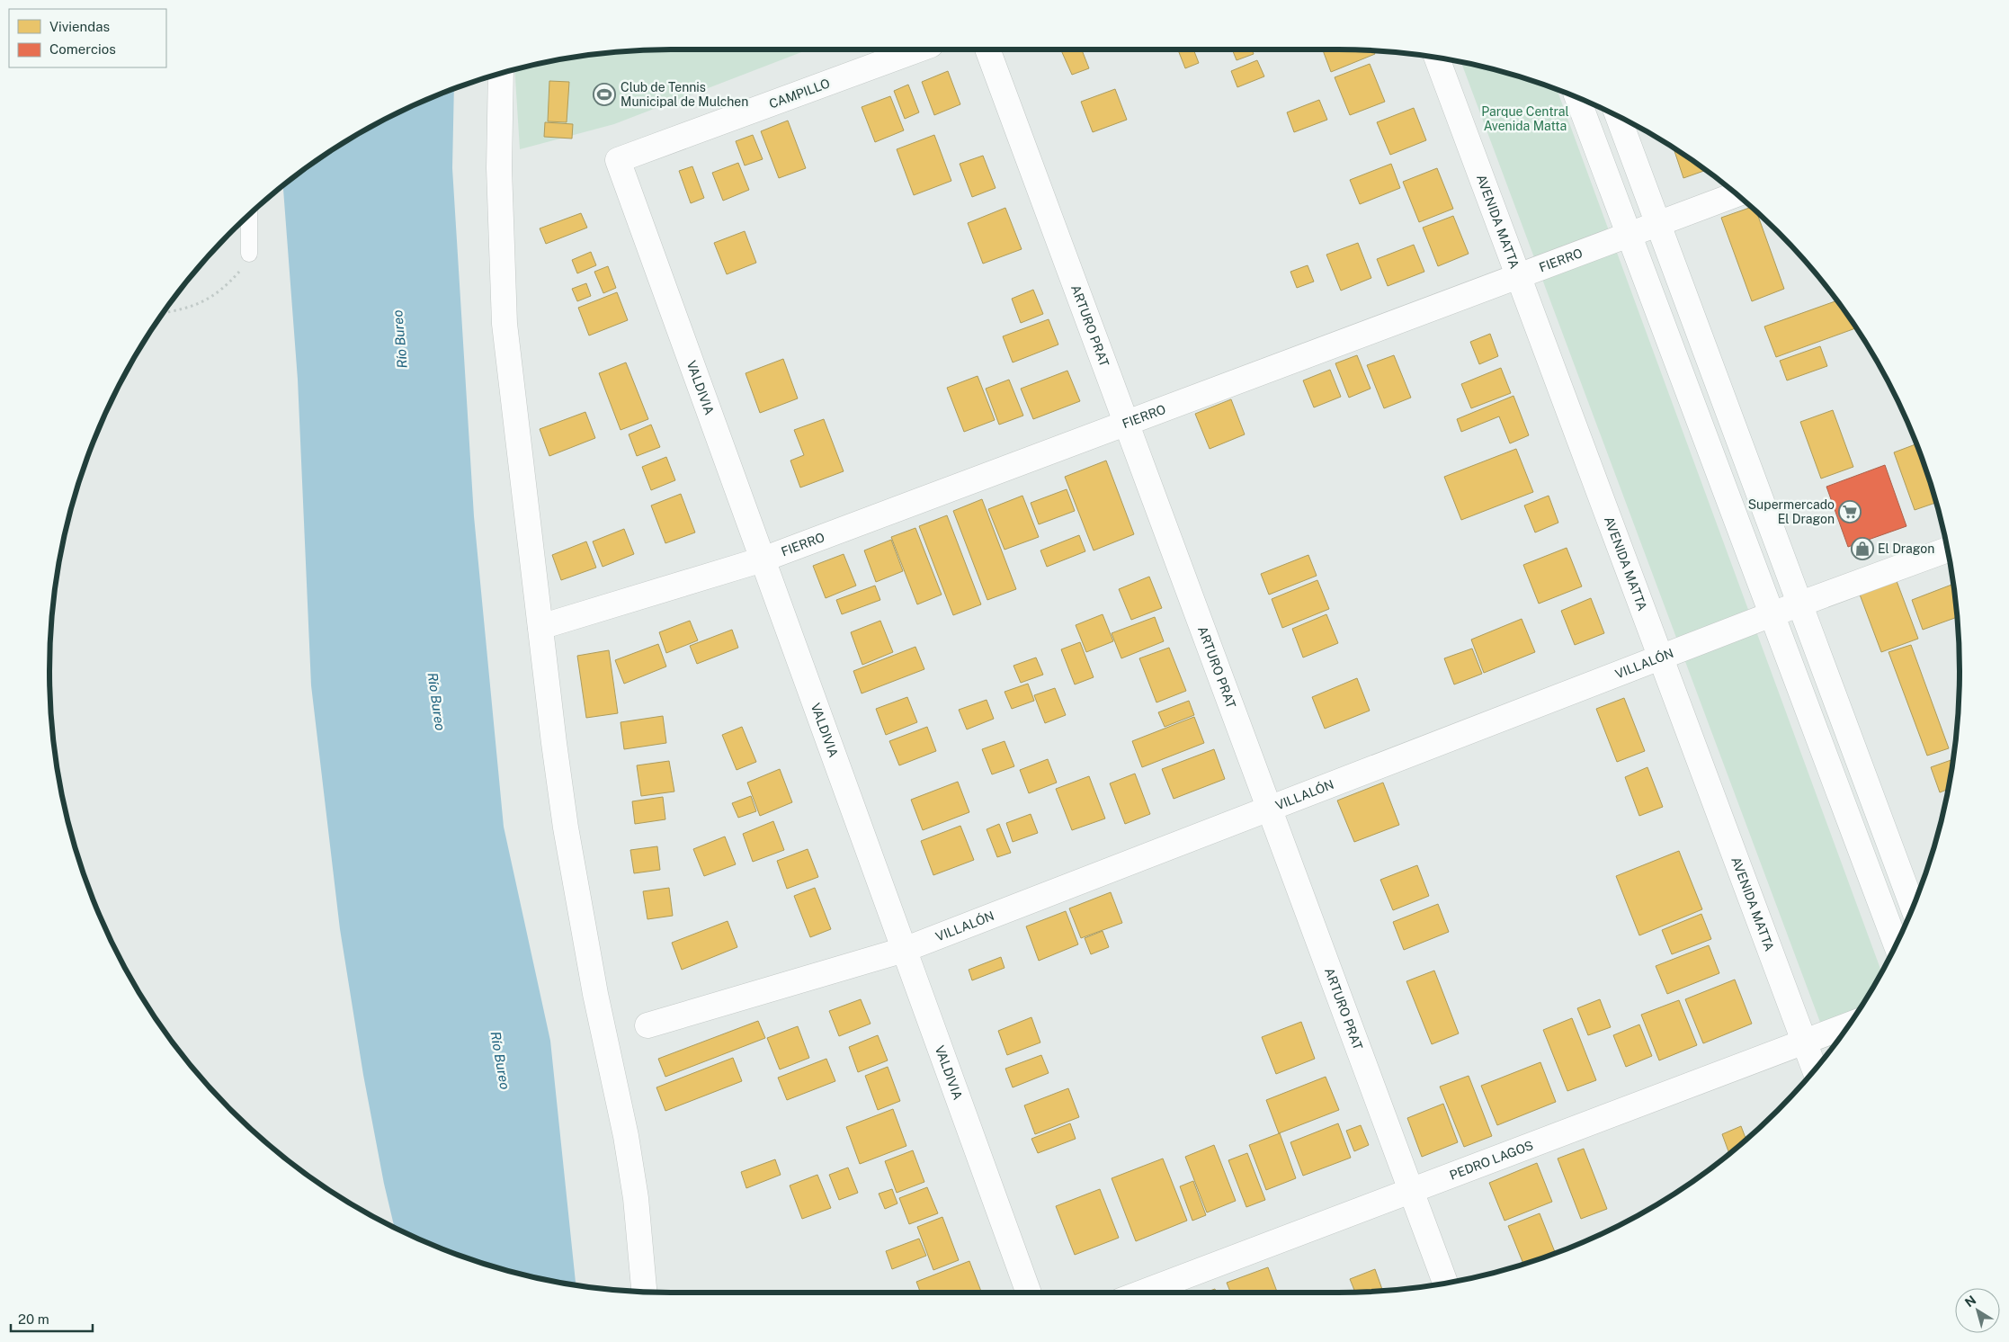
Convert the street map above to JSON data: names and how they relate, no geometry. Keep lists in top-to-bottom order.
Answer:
{
  "streets": {
    "street": [
      "CAMPILLO",
      "AVENIDA MATTA",
      "FIERRO",
      "ARTURO PRAT",
      "VALDIVIA",
      "VILLALÓN",
      "PEDRO LAGOS"
    ]
  },
  "crossings": [
    ["CAMPILLO", "VALDIVIA"],
    ["AVENIDA MATTA", "FIERRO"],
    ["AVENIDA MATTA", "VILLALÓN"],
    ["AVENIDA MATTA", "PEDRO LAGOS"],
    ["FIERRO", "ARTURO PRAT"],
    ["FIERRO", "VALDIVIA"],
    ["ARTURO PRAT", "VILLALÓN"],
    ["ARTURO PRAT", "PEDRO LAGOS"],
    ["VALDIVIA", "VILLALÓN"]
  ],
  "water": ["Río Bureo"],
  "parks": ["Parque Central Avenida Matta"],
  "places": {
    "sports": ["Club de Tennis Municipal de Mulchen"],
    "supermarket": ["Supermercado El Dragon"],
    "shop": ["El Dragon"]
  },
  "legend": ["Viviendas", "Comercios"],
  "scale_bar": "20 m",
  "north": "top left"
}
